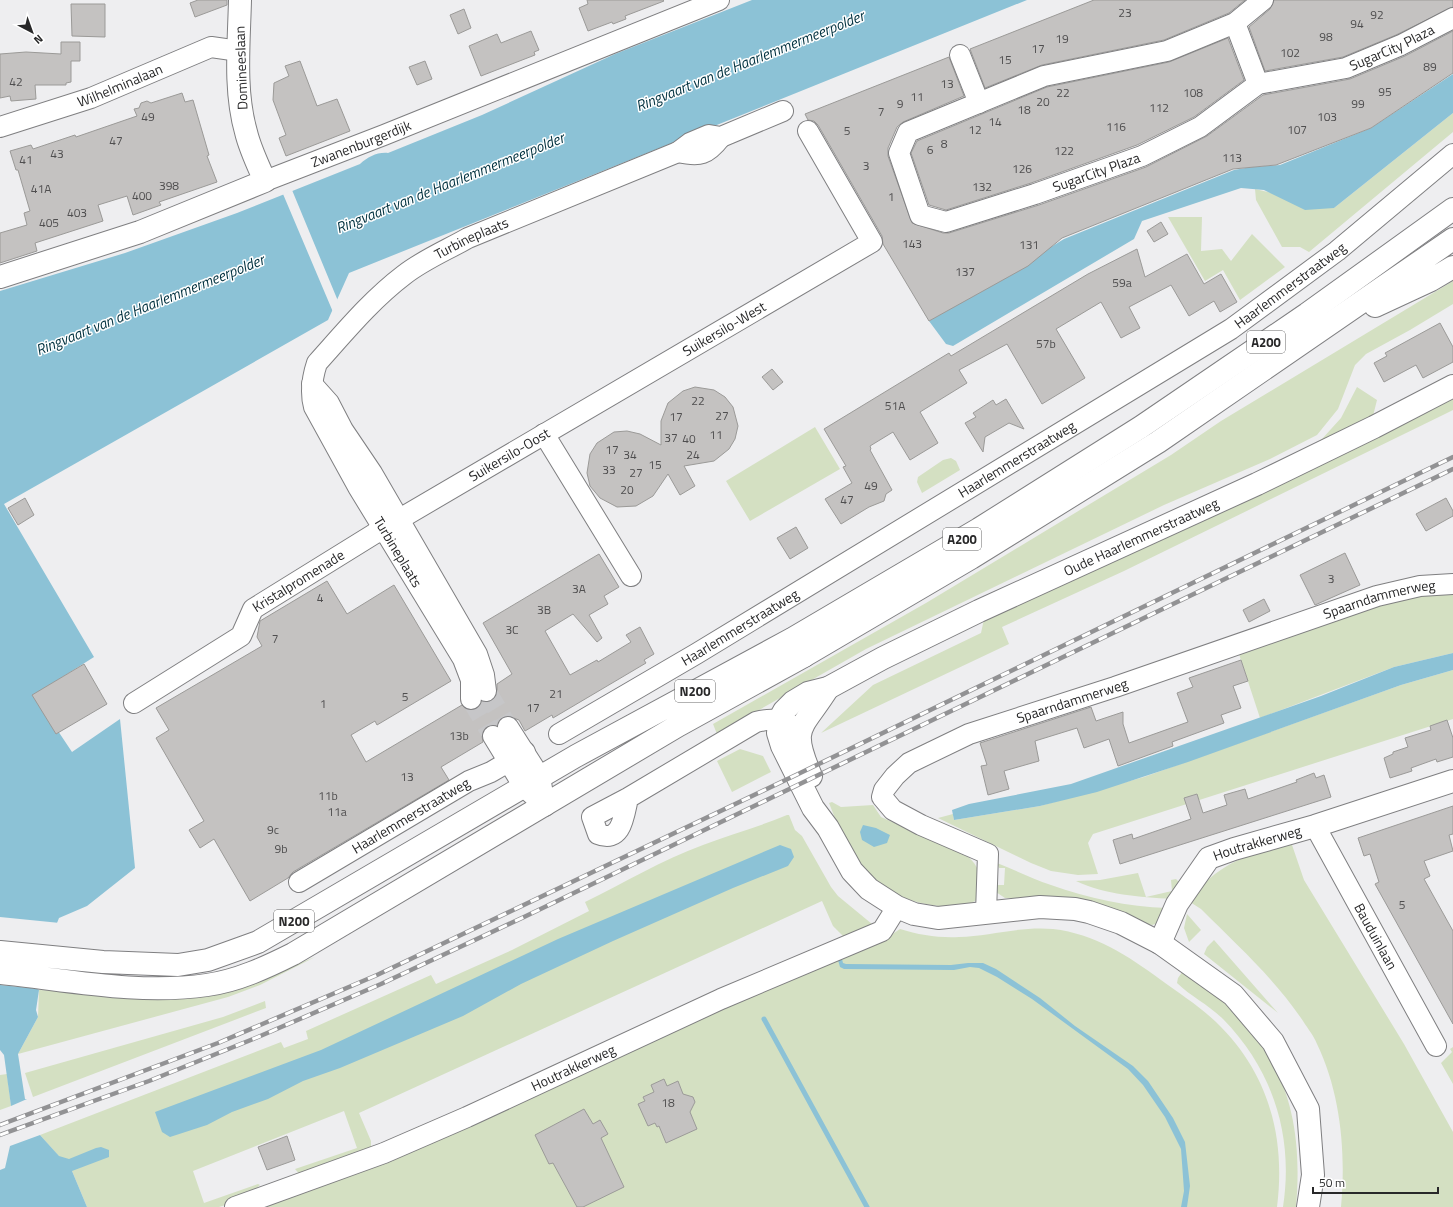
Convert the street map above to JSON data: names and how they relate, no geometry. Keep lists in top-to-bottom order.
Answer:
{
  "streets": {
    "main road": [
      "Domineeslaan",
      "Zwanenburgerdijk",
      "A200",
      "Oude Haarlemmerstraatweg",
      "N200",
      "Houtrakkerweg"
    ],
    "street": [
      "SugarCity Plaza",
      "Wilhelminalaan",
      "Turbineplaats",
      "Haarlemmerstraatweg",
      "Suikersilo-West",
      "Suikersilo-Oost",
      "Kristalpromenade",
      "Spaarndammerweg",
      "Bauduinlaan"
    ]
  },
  "crossings": [
    ["Domineeslaan", "Wilhelminalaan"],
    ["Domineeslaan", "Zwanenburgerdijk"],
    ["Turbineplaats", "Suikersilo-Oost"],
    ["Turbineplaats", "Kristalpromenade"],
    ["Suikersilo-West", "Suikersilo-Oost"],
    ["A200", "N200"],
    ["Suikersilo-Oost", "Kristalpromenade"],
    ["Houtrakkerweg", "Bauduinlaan"]
  ],
  "water": ["Ringvaart van de Haarlemmermeerpolder"],
  "house_numbers": [
    "23",
    "92",
    "94",
    "98",
    "19",
    "17",
    "102",
    "15",
    "89",
    "42",
    "13",
    "95",
    "22",
    "108",
    "11",
    "20",
    "9",
    "99",
    "112",
    "18",
    "7",
    "49",
    "103",
    "14",
    "116",
    "12",
    "107",
    "5",
    "47",
    "8",
    "6",
    "122",
    "43",
    "113",
    "41",
    "3",
    "126",
    "398",
    "132",
    "41A",
    "400",
    "1",
    "403",
    "405",
    "143",
    "131",
    "137",
    "59a",
    "57b",
    "22",
    "51A",
    "27",
    "17",
    "11",
    "37",
    "40",
    "17",
    "34",
    "24",
    "15",
    "33",
    "27",
    "49",
    "20",
    "47",
    "3",
    "3A",
    "4",
    "3B",
    "3C",
    "7",
    "21",
    "5",
    "1",
    "17",
    "13b",
    "13",
    "11b",
    "11a",
    "9c",
    "9b",
    "5",
    "18"
  ],
  "scale_bar": "50 m",
  "north": "bottom right"
}
